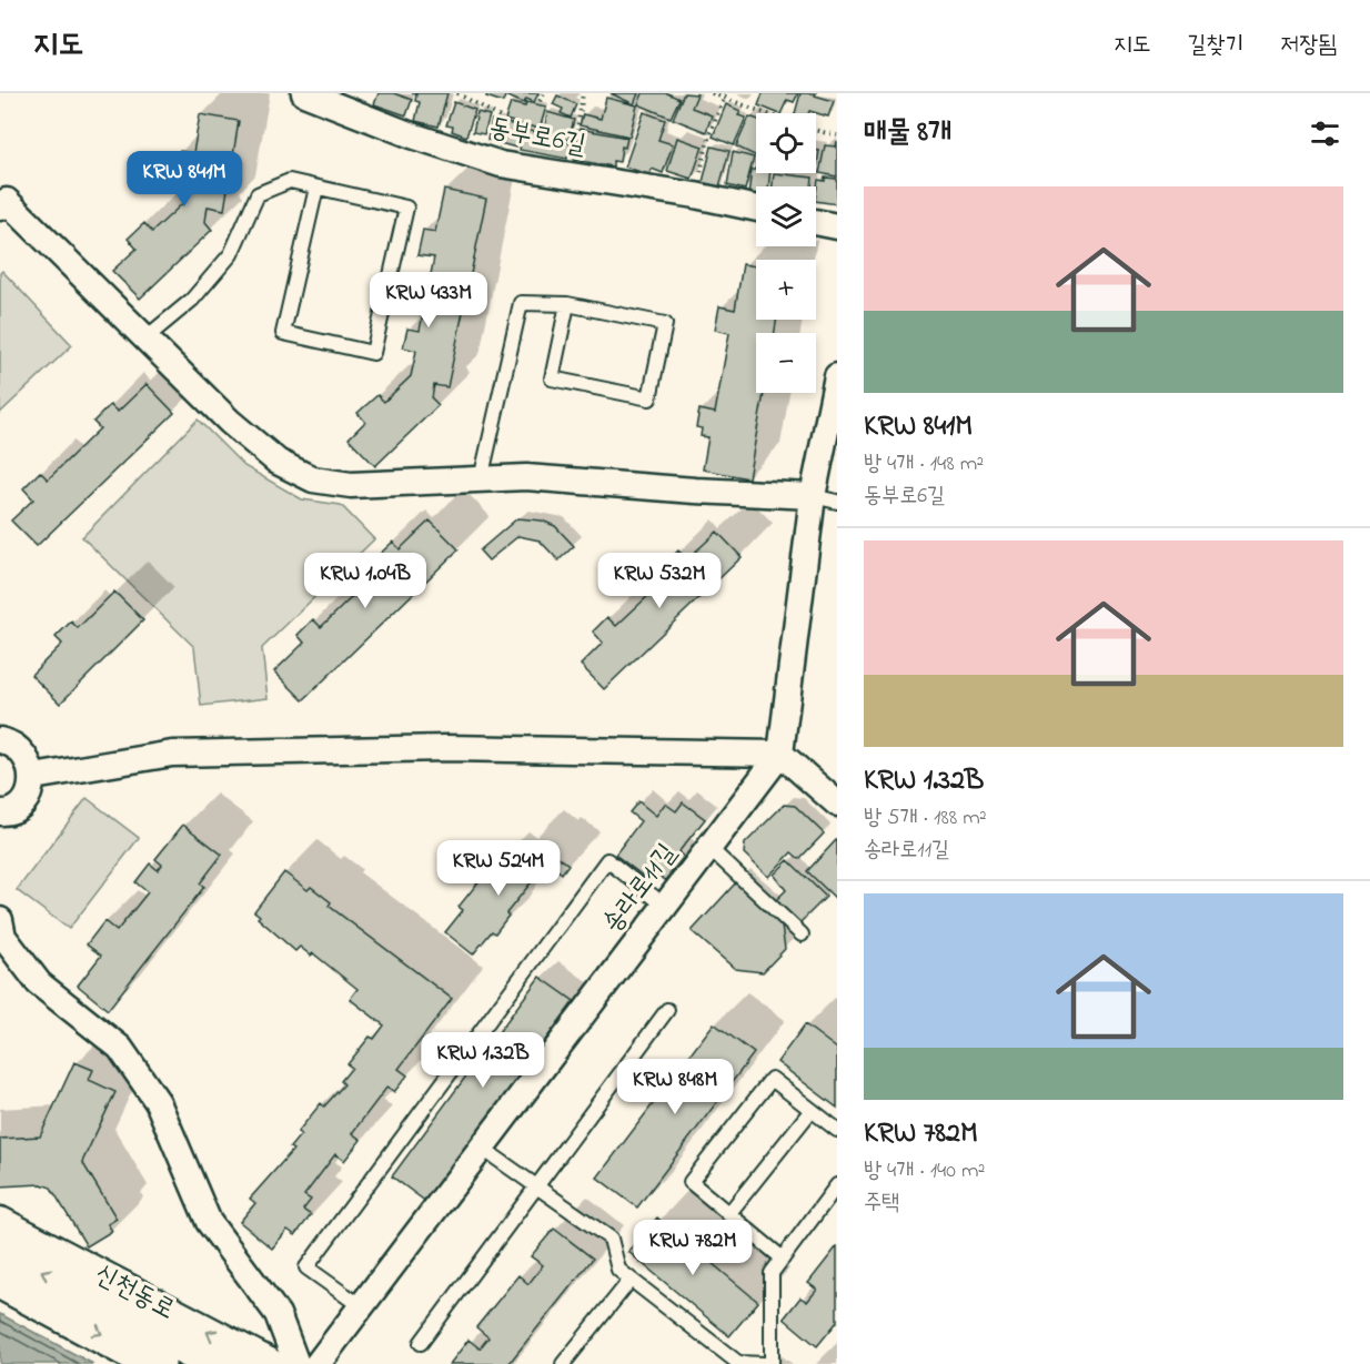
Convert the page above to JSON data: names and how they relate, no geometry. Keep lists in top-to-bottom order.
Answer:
{
  "streets": {
    "main road": ["신천동로"],
    "street": ["동부로6길", "송라로11길"]
  },
  "page": {
    "header": "지도",
    "nav": ["지도", "길찾기", "저장됨"],
    "heading": "매물 8개",
    "map_buttons": ["+", "−"],
    "price": [
      "KRW 841M",
      "KRW 433M",
      "KRW 1.04B",
      "KRW 532M",
      "KRW 524M",
      "KRW 1.32B",
      "KRW 848M",
      "KRW 782M"
    ],
    "list": [
      {
        "name": "KRW 841M",
        "note": "방 4개 · 148 m² · 동부로6길"
      },
      {
        "name": "KRW 1.32B",
        "note": "방 5개 · 188 m² · 송라로11길"
      },
      {
        "name": "KRW 782M",
        "note": "방 4개 · 140 m² · 주택"
      }
    ]
  }
}
